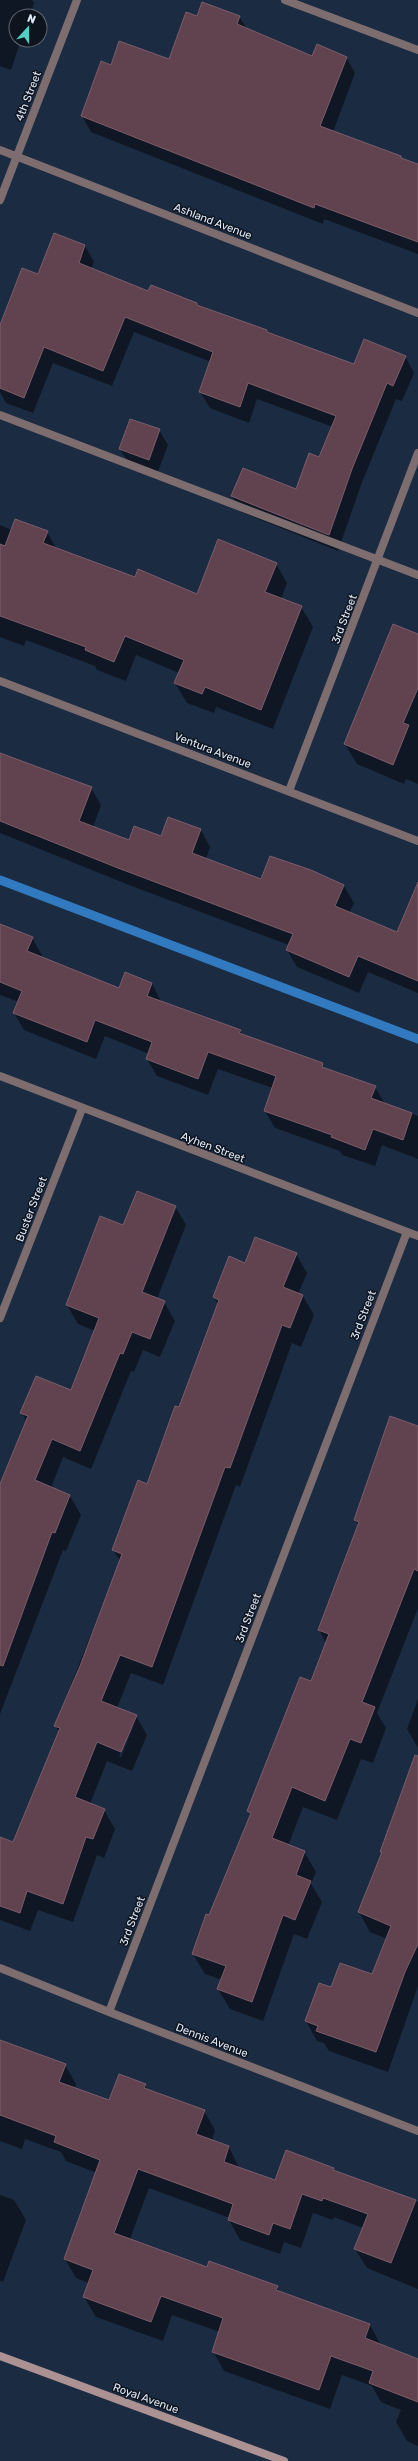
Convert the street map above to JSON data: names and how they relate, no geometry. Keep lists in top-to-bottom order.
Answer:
{
  "streets": {
    "main road": ["Royal Avenue"],
    "street": [
      "4th Street",
      "Ashland Avenue",
      "3rd Street",
      "Ventura Avenue",
      "Ayhen Street",
      "Buster Street",
      "Dennis Avenue"
    ]
  },
  "crossings": [
    ["4th Street", "Ashland Avenue"],
    ["3rd Street", "Ventura Avenue"],
    ["3rd Street", "Ayhen Street"],
    ["3rd Street", "Dennis Avenue"],
    ["Ayhen Street", "Buster Street"]
  ],
  "north": "top"
}
